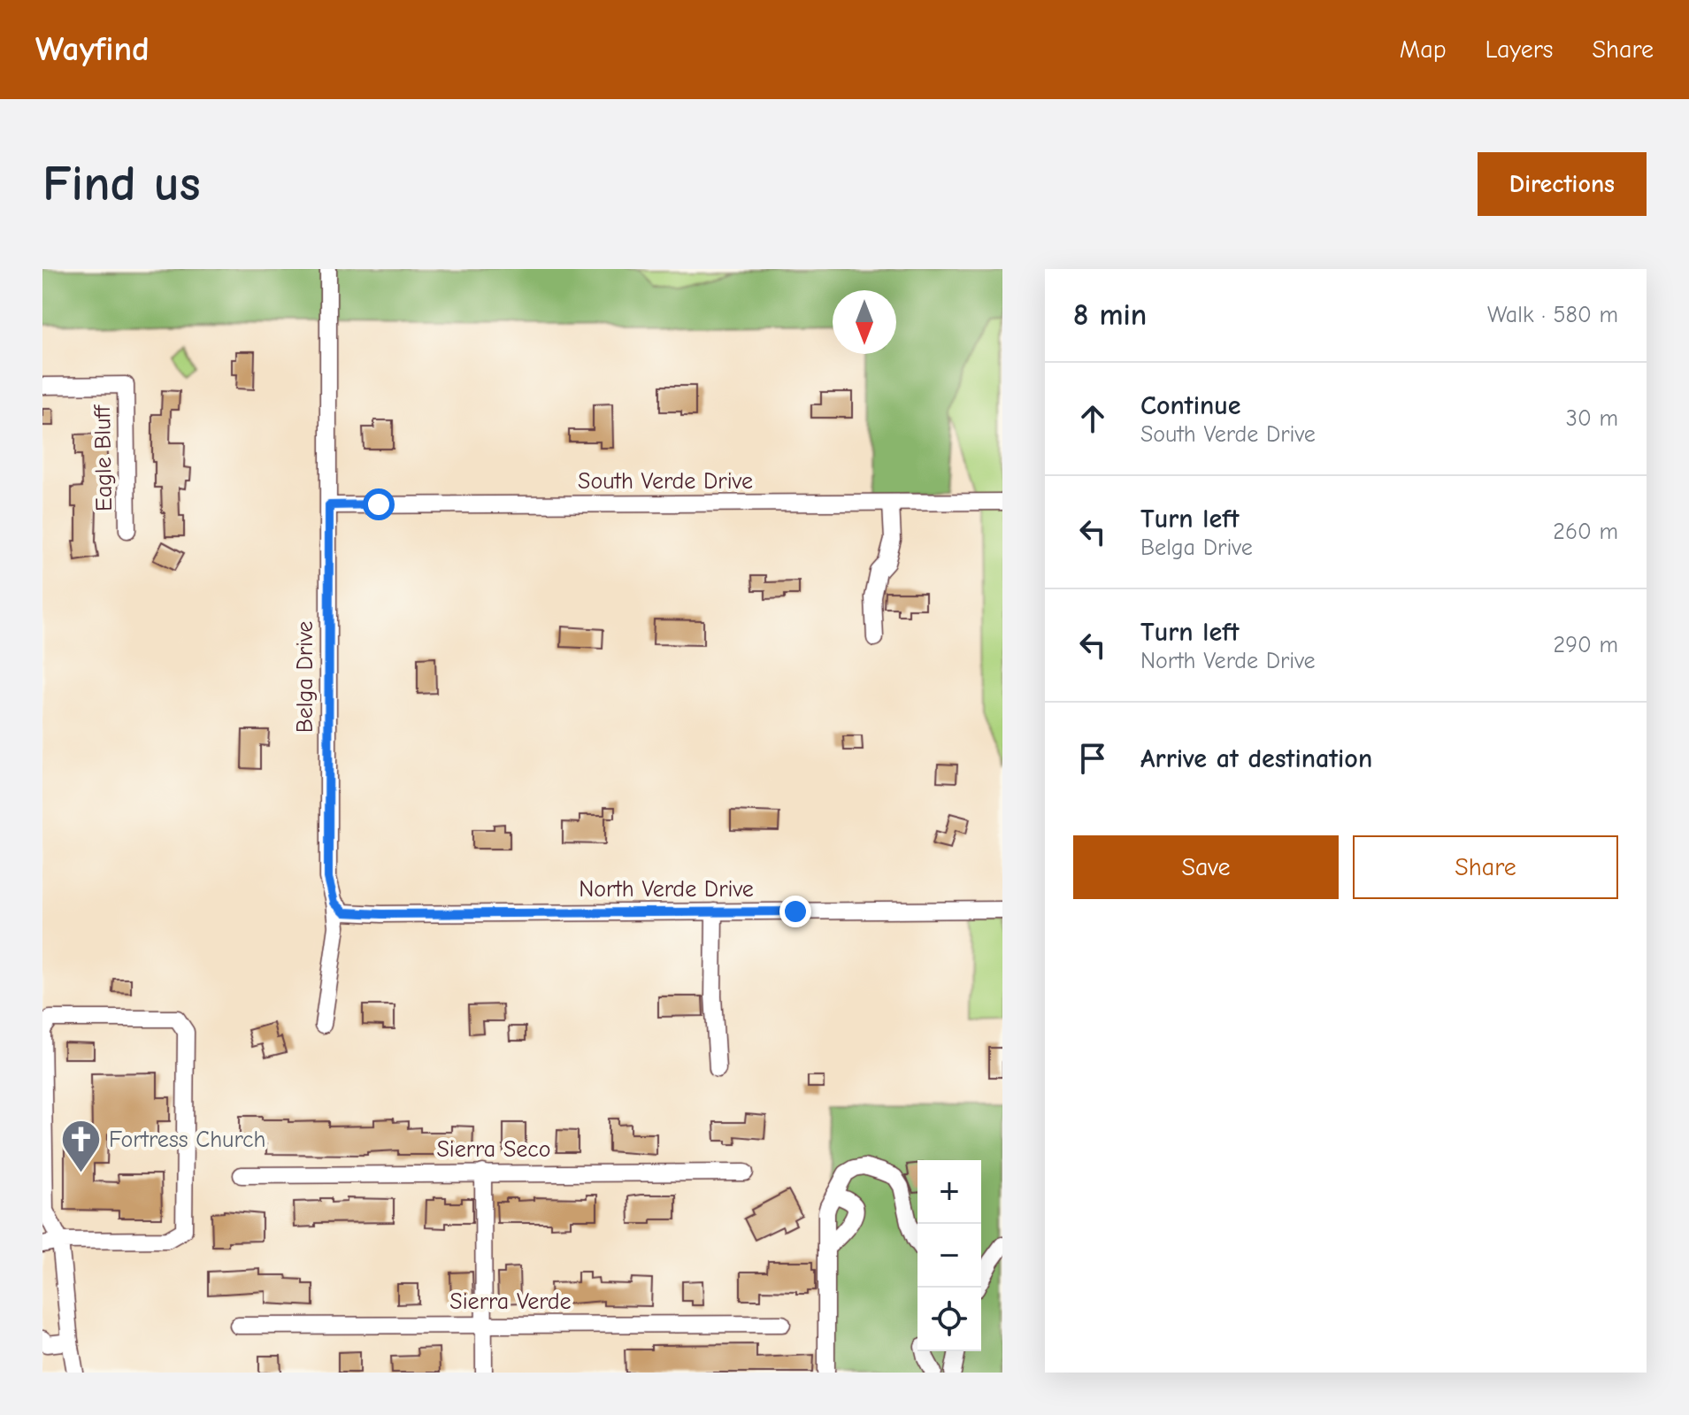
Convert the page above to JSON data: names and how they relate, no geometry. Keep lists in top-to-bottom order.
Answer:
{
  "streets": {
    "street": [
      "Eagle Bluff",
      "South Verde Drive",
      "Belga Drive",
      "North Verde Drive",
      "Sierra Seco",
      "Sierra Verde"
    ]
  },
  "crossings": [
    ["South Verde Drive", "Belga Drive"],
    ["Belga Drive", "North Verde Drive"]
  ],
  "places": {
    "church": ["Fortress Church"]
  },
  "north": "bottom",
  "page": {
    "header": "Wayfind",
    "nav": ["Map", "Layers", "Share"],
    "buttons": [
      "Directions",
      ["Save", "Share"]
    ],
    "title": "Find us",
    "heading": ["8 min", "Walk · 580 m"],
    "list": [
      ["Continue", "South Verde Drive", "30 m"],
      ["Turn left", "Belga Drive", "260 m"],
      ["Turn left", "North Verde Drive", "290 m"],
      "Arrive at destination"
    ],
    "map_buttons": ["+", "−"]
  }
}
